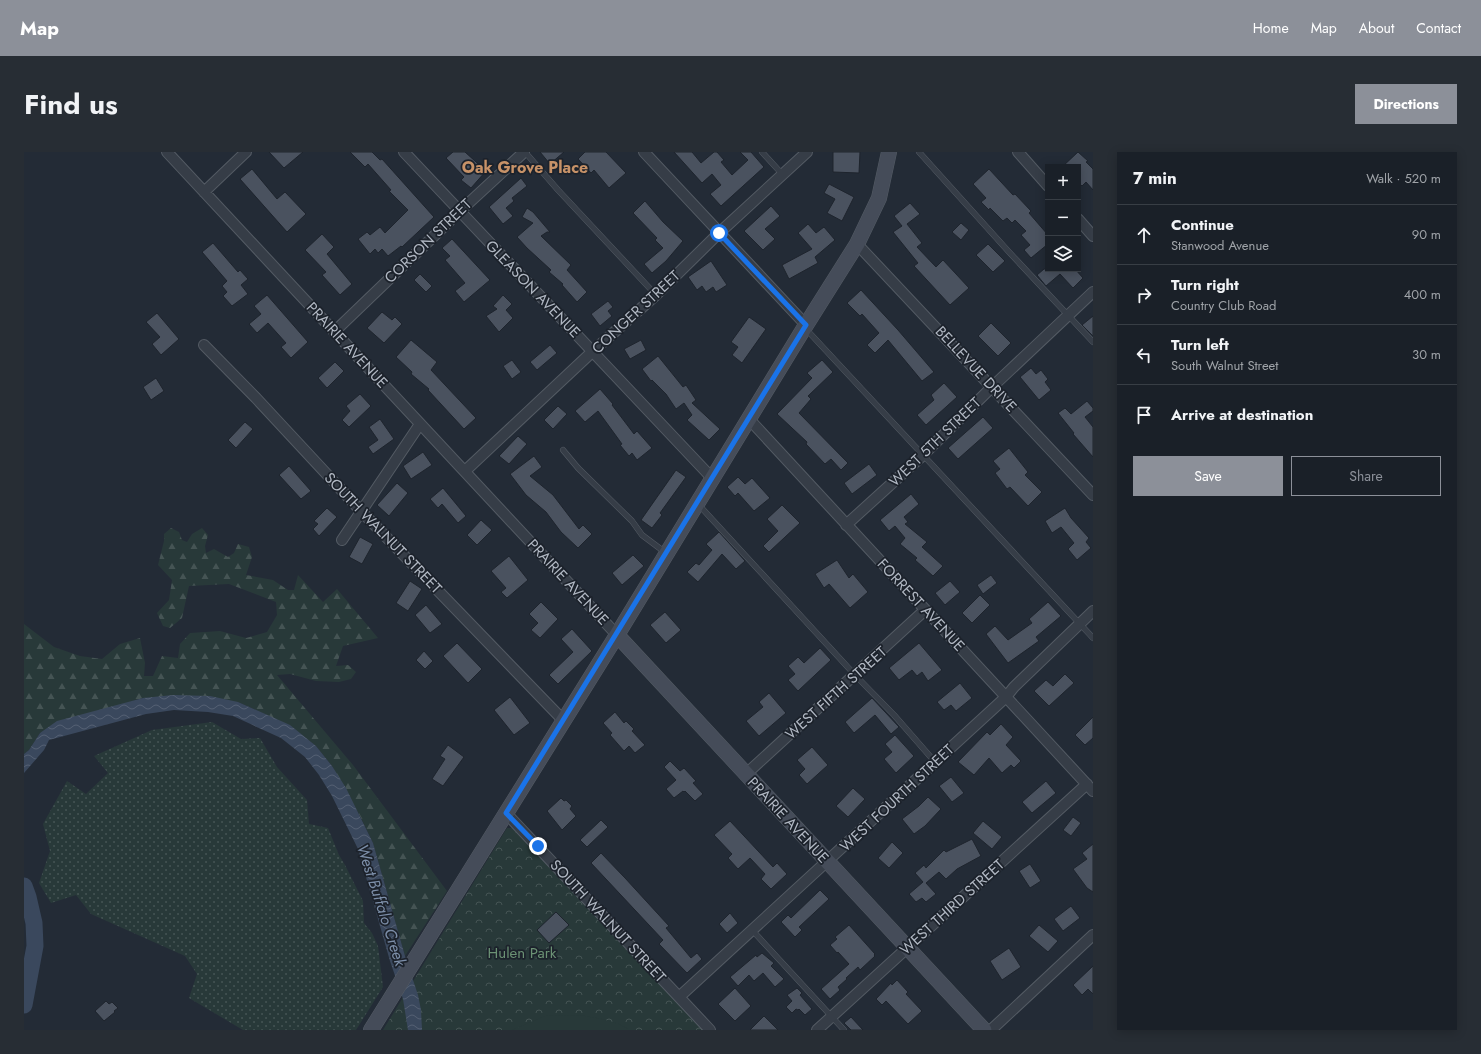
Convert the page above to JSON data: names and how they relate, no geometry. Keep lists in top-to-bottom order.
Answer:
{
  "streets": {
    "main road": ["PRAIRIE AVENUE"],
    "street": [
      "CORSON STREET",
      "GLEASON AVENUE",
      "CONGER STREET",
      "BELLEVUE DRIVE",
      "WEST 5TH STREET",
      "SOUTH WALNUT STREET",
      "FORREST AVENUE",
      "WEST FIFTH STREET",
      "WEST FOURTH STREET",
      "WEST THIRD STREET"
    ]
  },
  "crossings": [
    ["CORSON STREET", "GLEASON AVENUE"],
    ["CORSON STREET", "PRAIRIE AVENUE"],
    ["GLEASON AVENUE", "CONGER STREET"],
    ["CONGER STREET", "PRAIRIE AVENUE"],
    ["PRAIRIE AVENUE", "WEST FIFTH STREET"],
    ["PRAIRIE AVENUE", "WEST FOURTH STREET"],
    ["PRAIRIE AVENUE", "WEST THIRD STREET"],
    ["BELLEVUE DRIVE", "WEST 5TH STREET"],
    ["WEST 5TH STREET", "FORREST AVENUE"],
    ["SOUTH WALNUT STREET", "WEST FOURTH STREET"],
    ["FORREST AVENUE", "WEST FIFTH STREET"],
    ["FORREST AVENUE", "WEST FOURTH STREET"],
    ["FORREST AVENUE", "WEST THIRD STREET"]
  ],
  "districts": ["Oak Grove Place"],
  "water": ["West Buffalo Creek"],
  "parks": ["Hulen Park"],
  "page": {
    "header": "Map",
    "nav": [
      "Home",
      "Map",
      "About",
      "Contact"
    ],
    "title": "Find us",
    "buttons": [
      "Directions",
      ["Save", "Share"]
    ],
    "heading": ["7 min", "Walk · 520 m"],
    "map_buttons": ["+", "−"],
    "list": [
      ["Continue", "Stanwood Avenue", "90 m"],
      ["Turn right", "Country Club Road", "400 m"],
      ["Turn left", "South Walnut Street", "30 m"],
      "Arrive at destination"
    ]
  }
}
